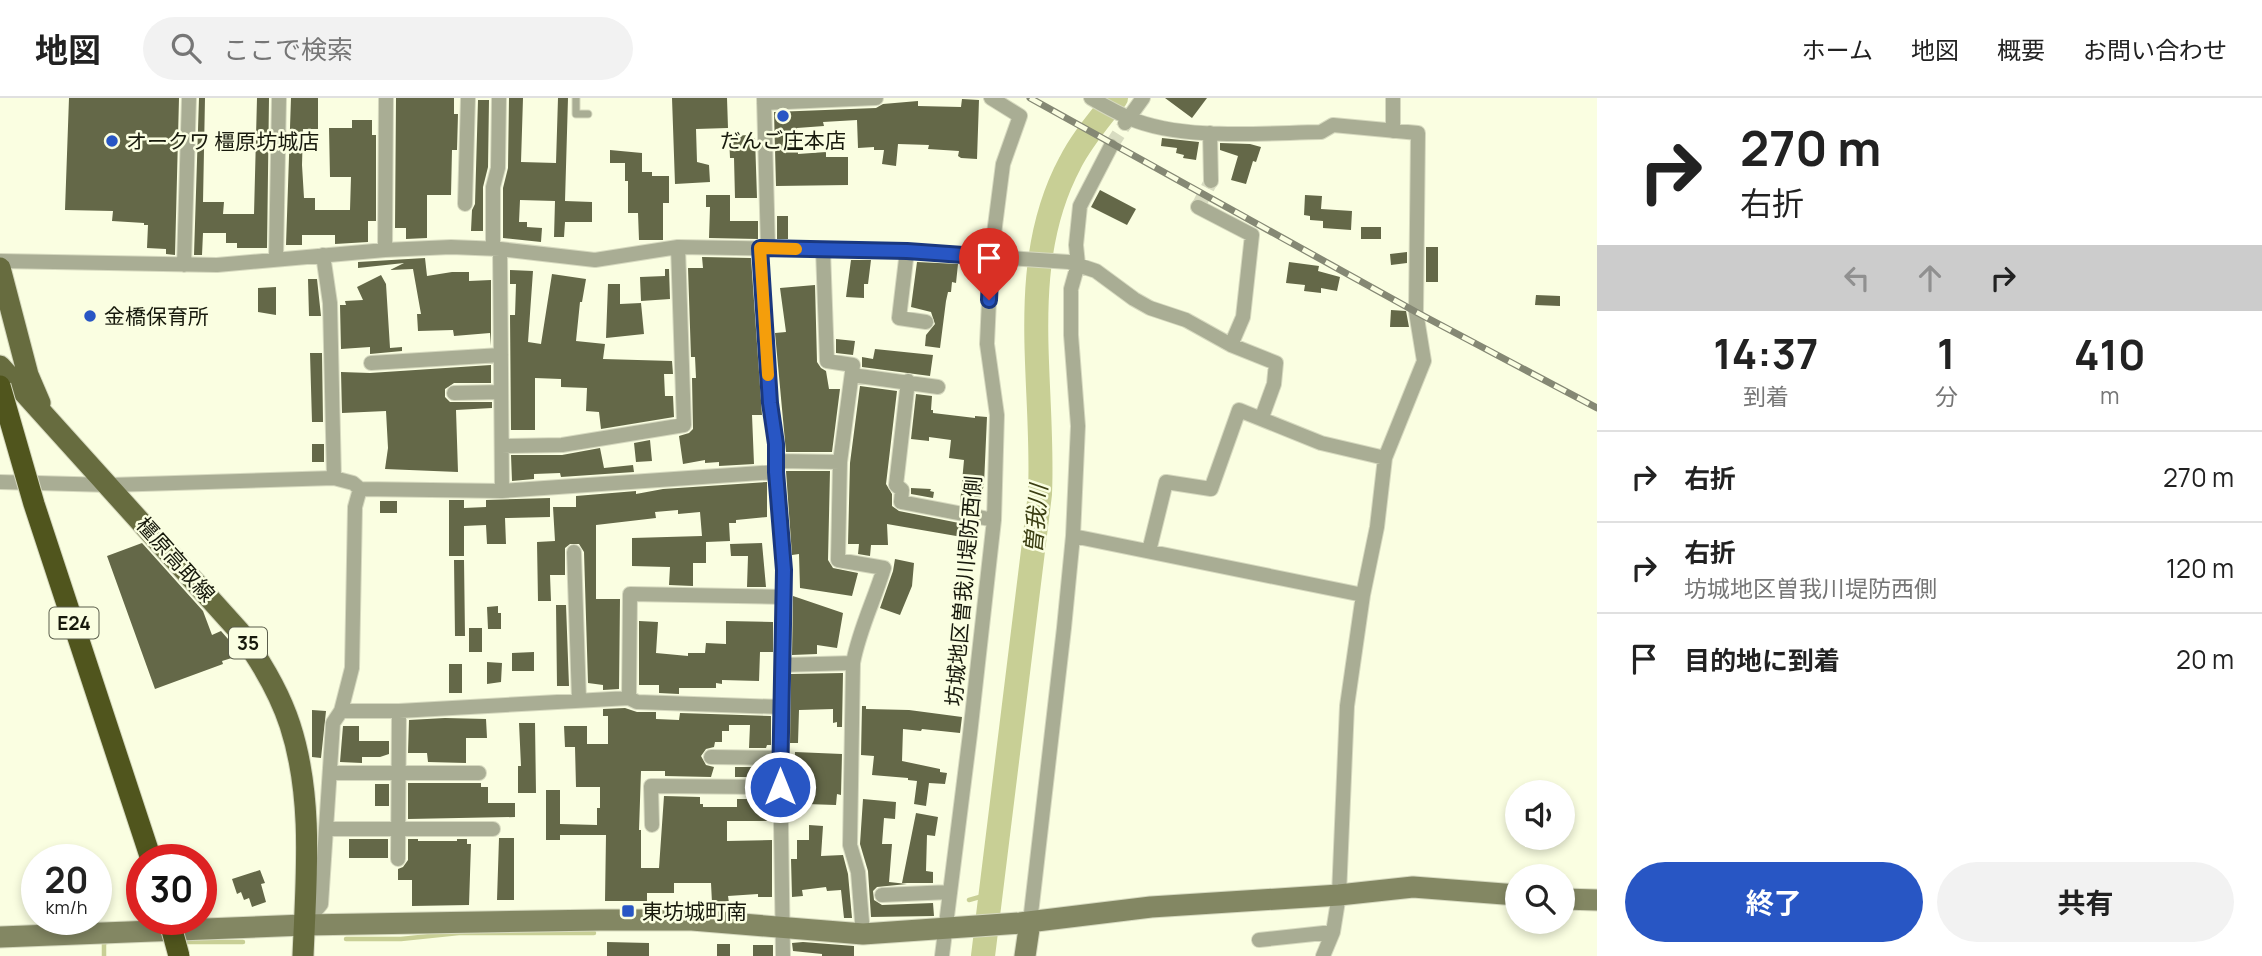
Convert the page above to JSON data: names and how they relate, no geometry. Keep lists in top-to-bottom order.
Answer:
{
  "streets": {
    "highway": ["E24"],
    "main road": ["橿原高取線", "35"],
    "street": ["坊城地区曽我川堤防西側"]
  },
  "water": ["曽我川"],
  "places": {
    "other": ["だんご庄本店", "オークワ 橿原坊城店", "金橋保育所"],
    "transit": ["東坊城町南"]
  },
  "page": {
    "header": "地図",
    "search": "ここで検索",
    "nav": [
      "ホーム",
      "地図",
      "概要",
      "お問い合わせ"
    ],
    "turn": ["270 m", "右折"],
    "eta": [
      "14:37",
      "到着",
      "1",
      "分",
      "410",
      "m"
    ],
    "list": [
      {
        "name": "右折",
        "value": "270 m"
      },
      {
        "name": "右折",
        "note": "坊城地区曽我川堤防西側",
        "value": "120 m"
      },
      {
        "name": "目的地に到着",
        "value": "20 m"
      }
    ],
    "speed": "20 km/h",
    "limit": "30",
    "buttons": ["終了", "共有"]
  }
}
